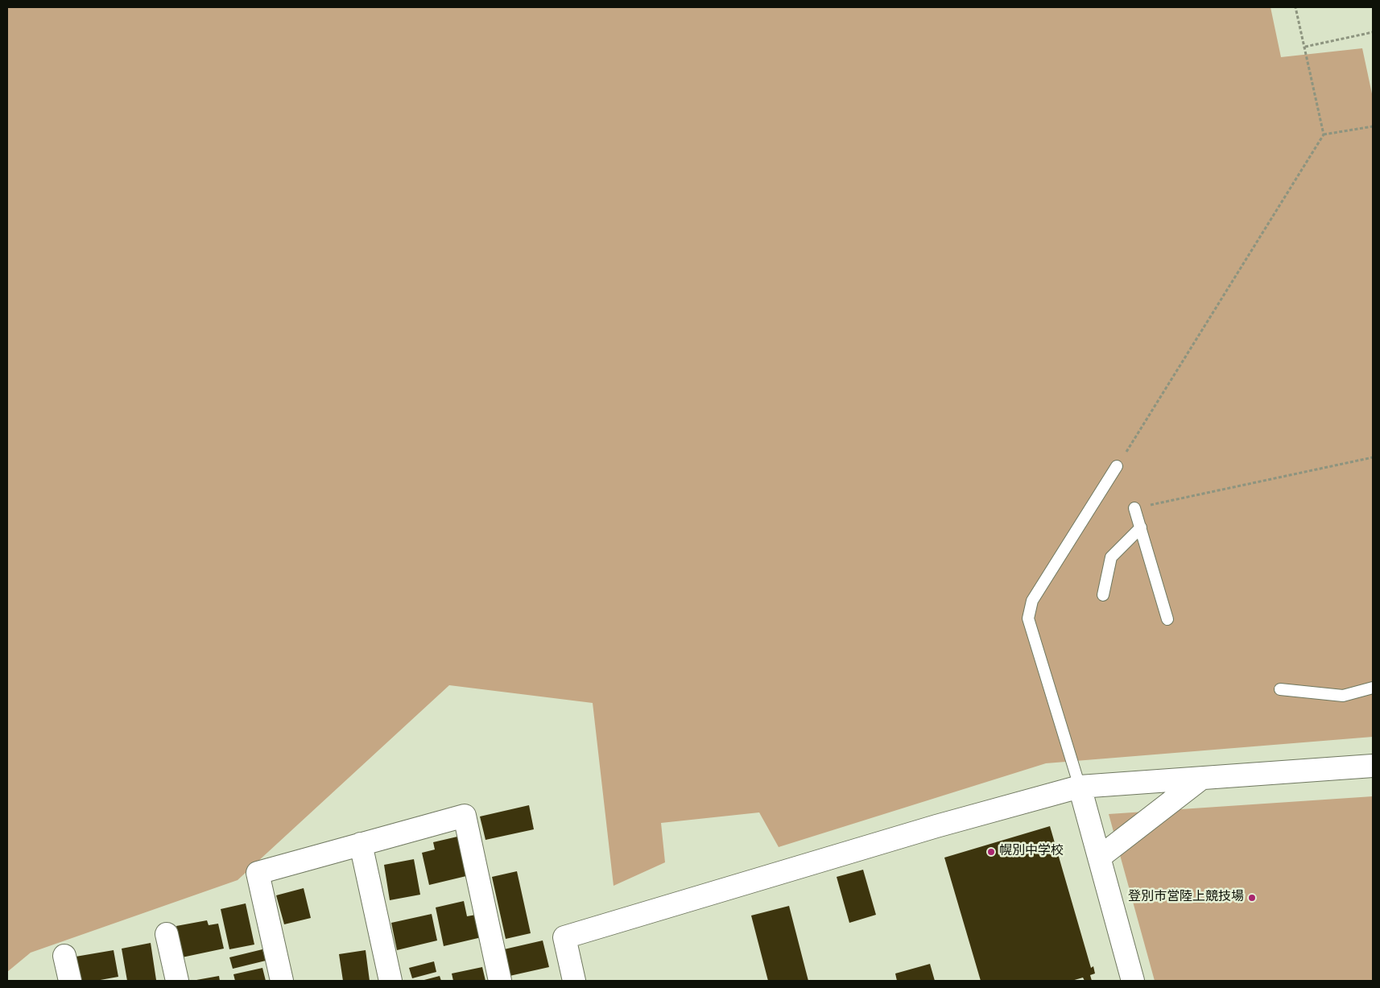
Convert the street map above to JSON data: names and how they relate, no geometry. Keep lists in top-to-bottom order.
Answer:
{
  "places": ["幌別中学校", "登別市営陸上競技場"]
}
